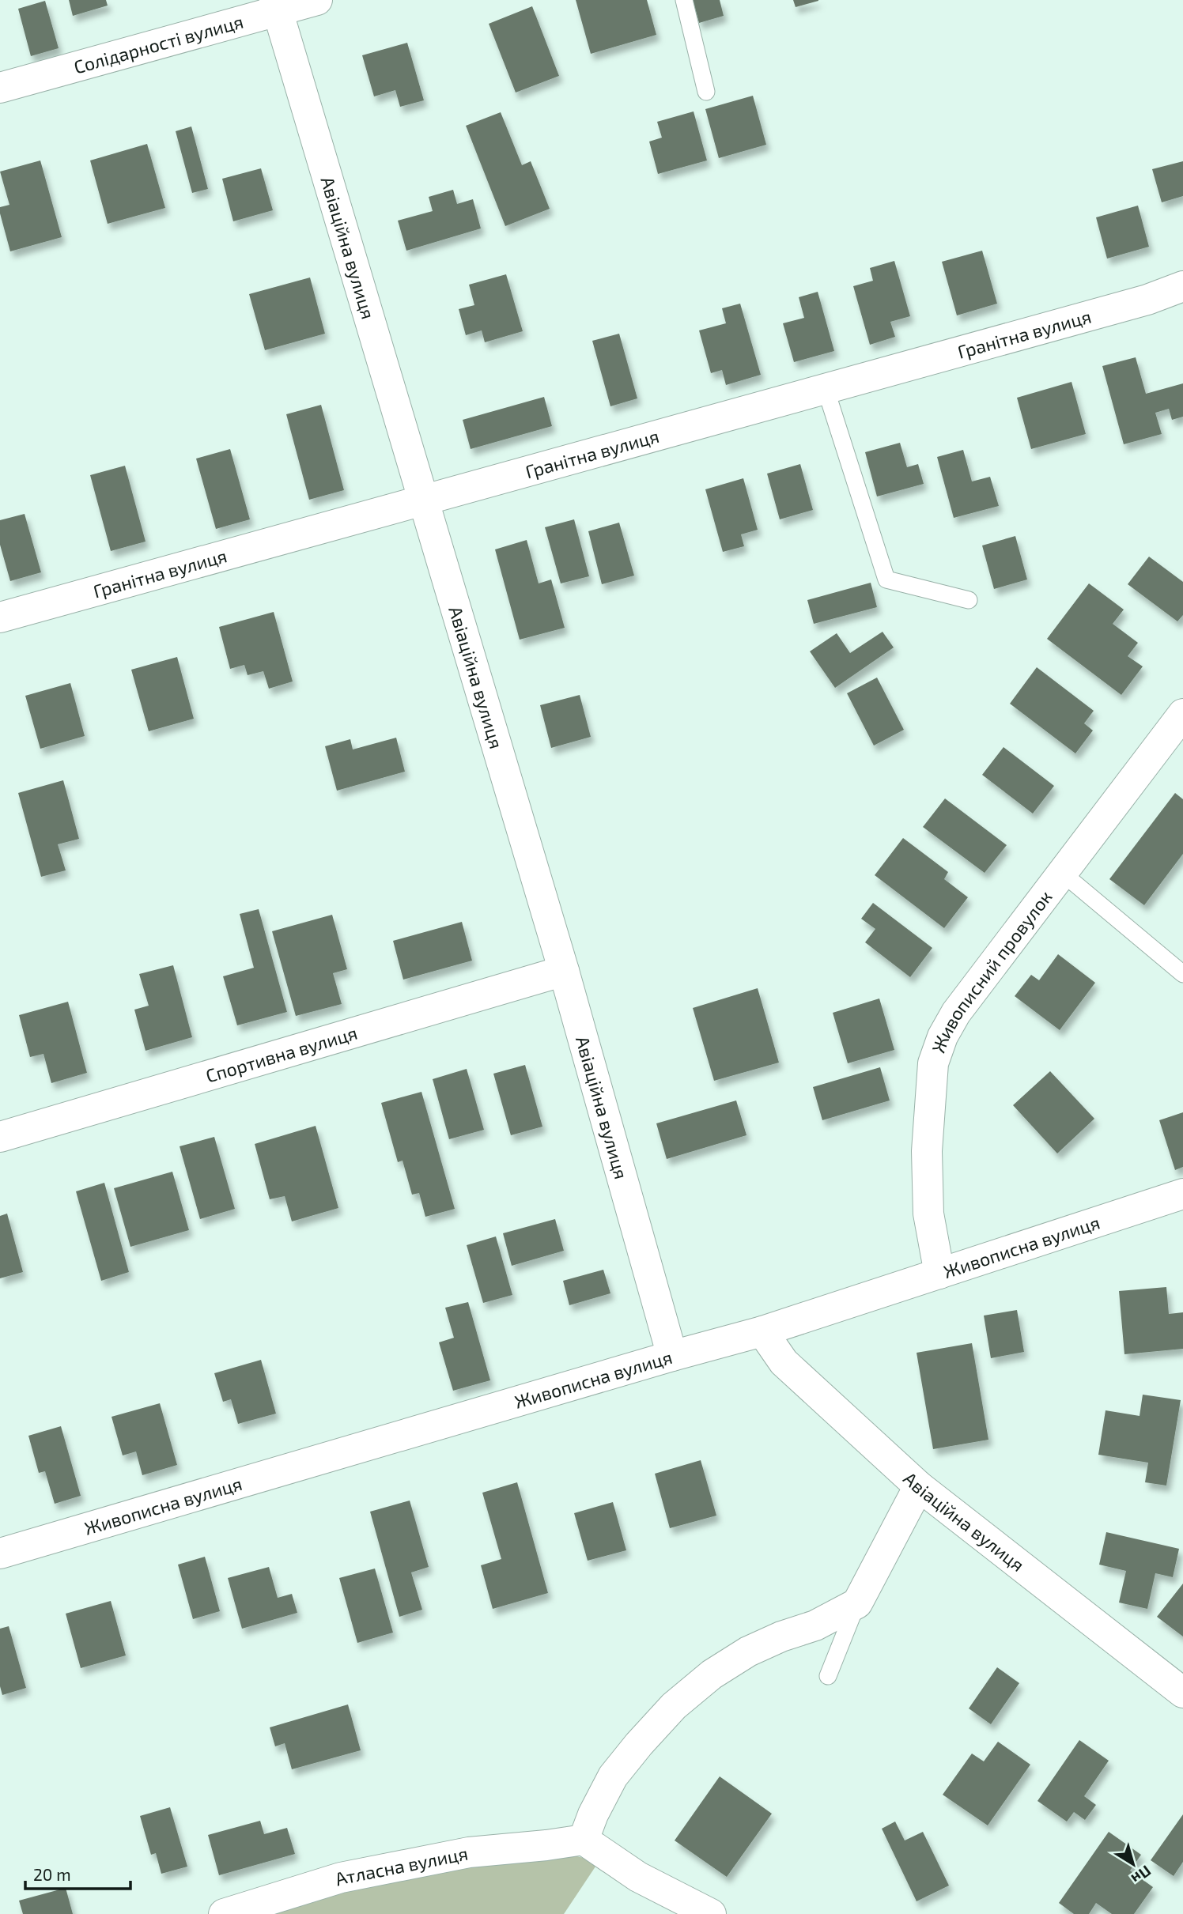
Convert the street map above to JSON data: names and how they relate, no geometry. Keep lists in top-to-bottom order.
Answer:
{
  "streets": {
    "street": [
      "Солідарності вулиця",
      "Авіаційна вулиця",
      "Гранітна вулиця",
      "Живописний провулок",
      "Спортивна вулиця",
      "Живописна вулиця",
      "Атласна вулиця"
    ]
  },
  "crossings": [
    ["Солідарності вулиця", "Авіаційна вулиця"],
    ["Авіаційна вулиця", "Гранітна вулиця"],
    ["Авіаційна вулиця", "Спортивна вулиця"],
    ["Авіаційна вулиця", "Живописна вулиця"],
    ["Живописний провулок", "Живописна вулиця"]
  ],
  "scale_bar": "20 m",
  "north": "bottom right"
}
